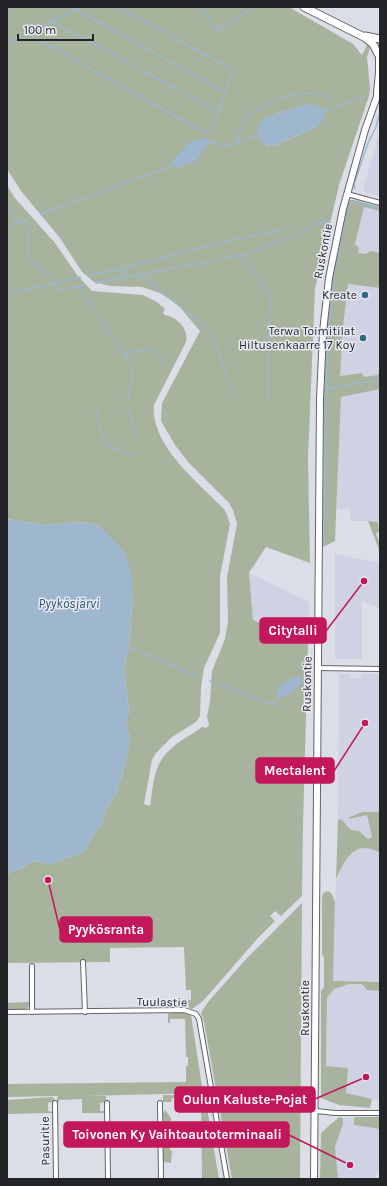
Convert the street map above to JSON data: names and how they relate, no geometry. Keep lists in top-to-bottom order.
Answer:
{
  "streets": {
    "main road": ["Ruskontie"],
    "street": ["Tuulastie", "Pasuritie"]
  },
  "water": ["Pyykösjärvi"],
  "places": [
    "Kreate",
    "Terwa Toimitilat Hiltusenkaarre 17 Koy",
    "Citytalli",
    "Mectalent",
    "Pyykösranta",
    "Oulun Kaluste-Pojat",
    "Toivonen Ky Vaihtoautoterminaali"
  ],
  "scale_bar": "100 m"
}
